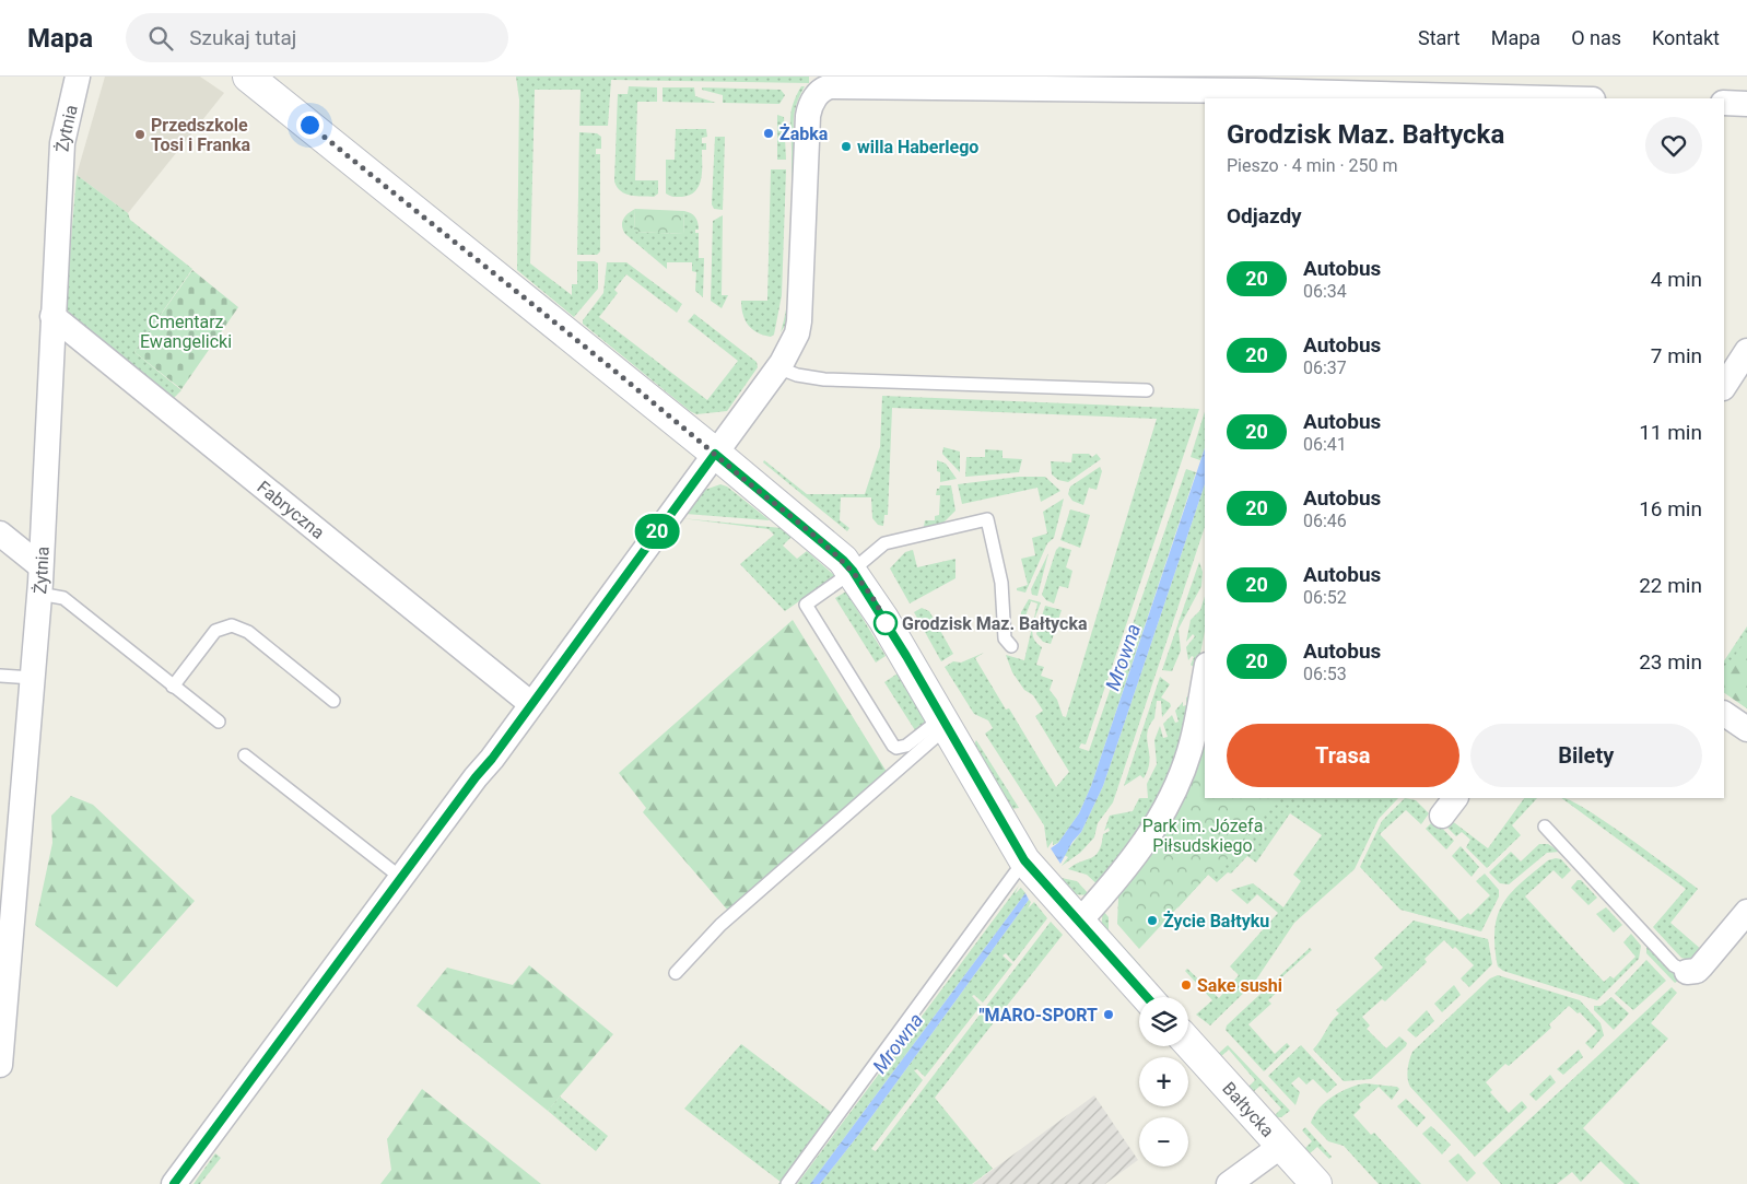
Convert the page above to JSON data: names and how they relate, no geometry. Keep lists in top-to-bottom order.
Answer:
{
  "streets": {
    "street": ["Żytnia", "Fabryczna", "Bałtycka"]
  },
  "crossings": [
    ["Żytnia", "Fabryczna"]
  ],
  "water": ["Mrowna"],
  "parks": ["Cmentarz Ewangelicki", "Park im. Józefa Piłsudskiego"],
  "places": [
    "Żabka",
    "Przedszkole Tosi i Franka",
    "willa Haberlego",
    "Grodzisk Maz. Bałtycka",
    "Życie Bałtyku",
    "Sake sushi",
    "\"MARO-SPORT"
  ],
  "lines": ["bus line 20"],
  "page": {
    "header": "Mapa",
    "search": "Szukaj tutaj",
    "nav": [
      "Start",
      "Mapa",
      "O nas",
      "Kontakt"
    ],
    "on_map": "20",
    "heading": [
      ["Grodzisk Maz. Bałtycka", "Pieszo · 4 min · 250 m"],
      "Odjazdy"
    ],
    "list": [
      {
        "mark": "20",
        "name": "Autobus",
        "note": "06:34",
        "value": "4 min"
      },
      {
        "mark": "20",
        "name": "Autobus",
        "note": "06:37",
        "value": "7 min"
      },
      {
        "mark": "20",
        "name": "Autobus",
        "note": "06:41",
        "value": "11 min"
      },
      {
        "mark": "20",
        "name": "Autobus",
        "note": "06:46",
        "value": "16 min"
      },
      {
        "mark": "20",
        "name": "Autobus",
        "note": "06:52",
        "value": "22 min"
      },
      {
        "mark": "20",
        "name": "Autobus",
        "note": "06:53",
        "value": "23 min"
      }
    ],
    "buttons": ["Trasa", "Bilety"],
    "map_buttons": ["+", "−"]
  }
}
